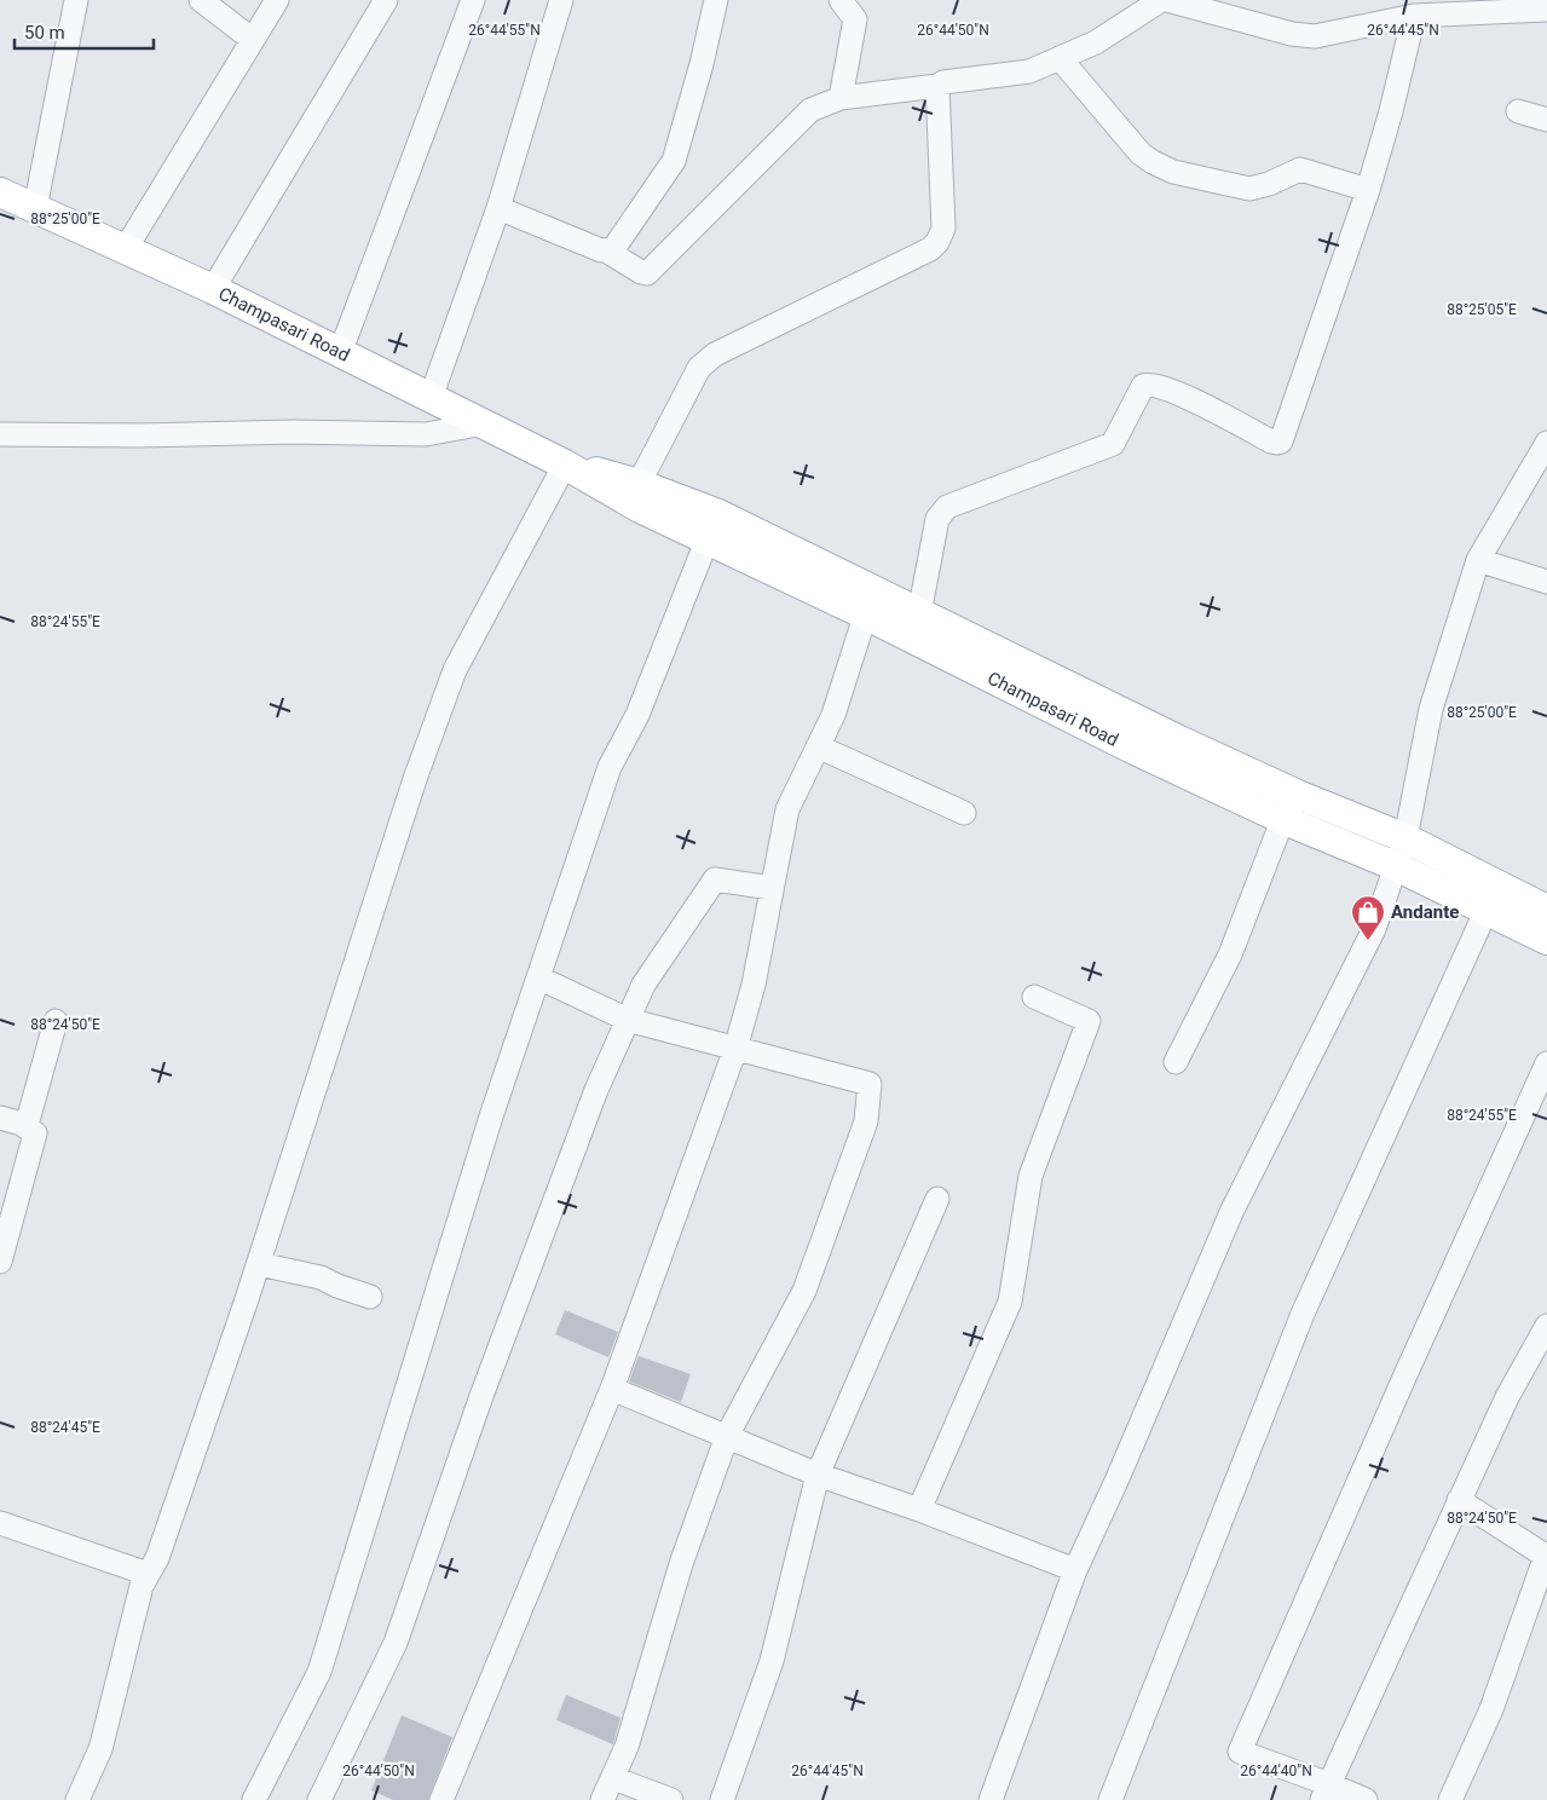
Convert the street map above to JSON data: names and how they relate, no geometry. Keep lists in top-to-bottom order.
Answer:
{
  "streets": {
    "main road": ["Champasari Road"]
  },
  "places": {
    "shop": ["Andante"]
  },
  "scale_bar": "50 m",
  "coordinates": [
    "26°44'55\"N",
    "26°44'50\"N",
    "26°44'45\"N",
    "88°25'00\"E",
    "88°25'05\"E",
    "88°24'55\"E",
    "88°24'50\"E",
    "88°24'45\"E",
    "26°44'40\"N"
  ]
}
